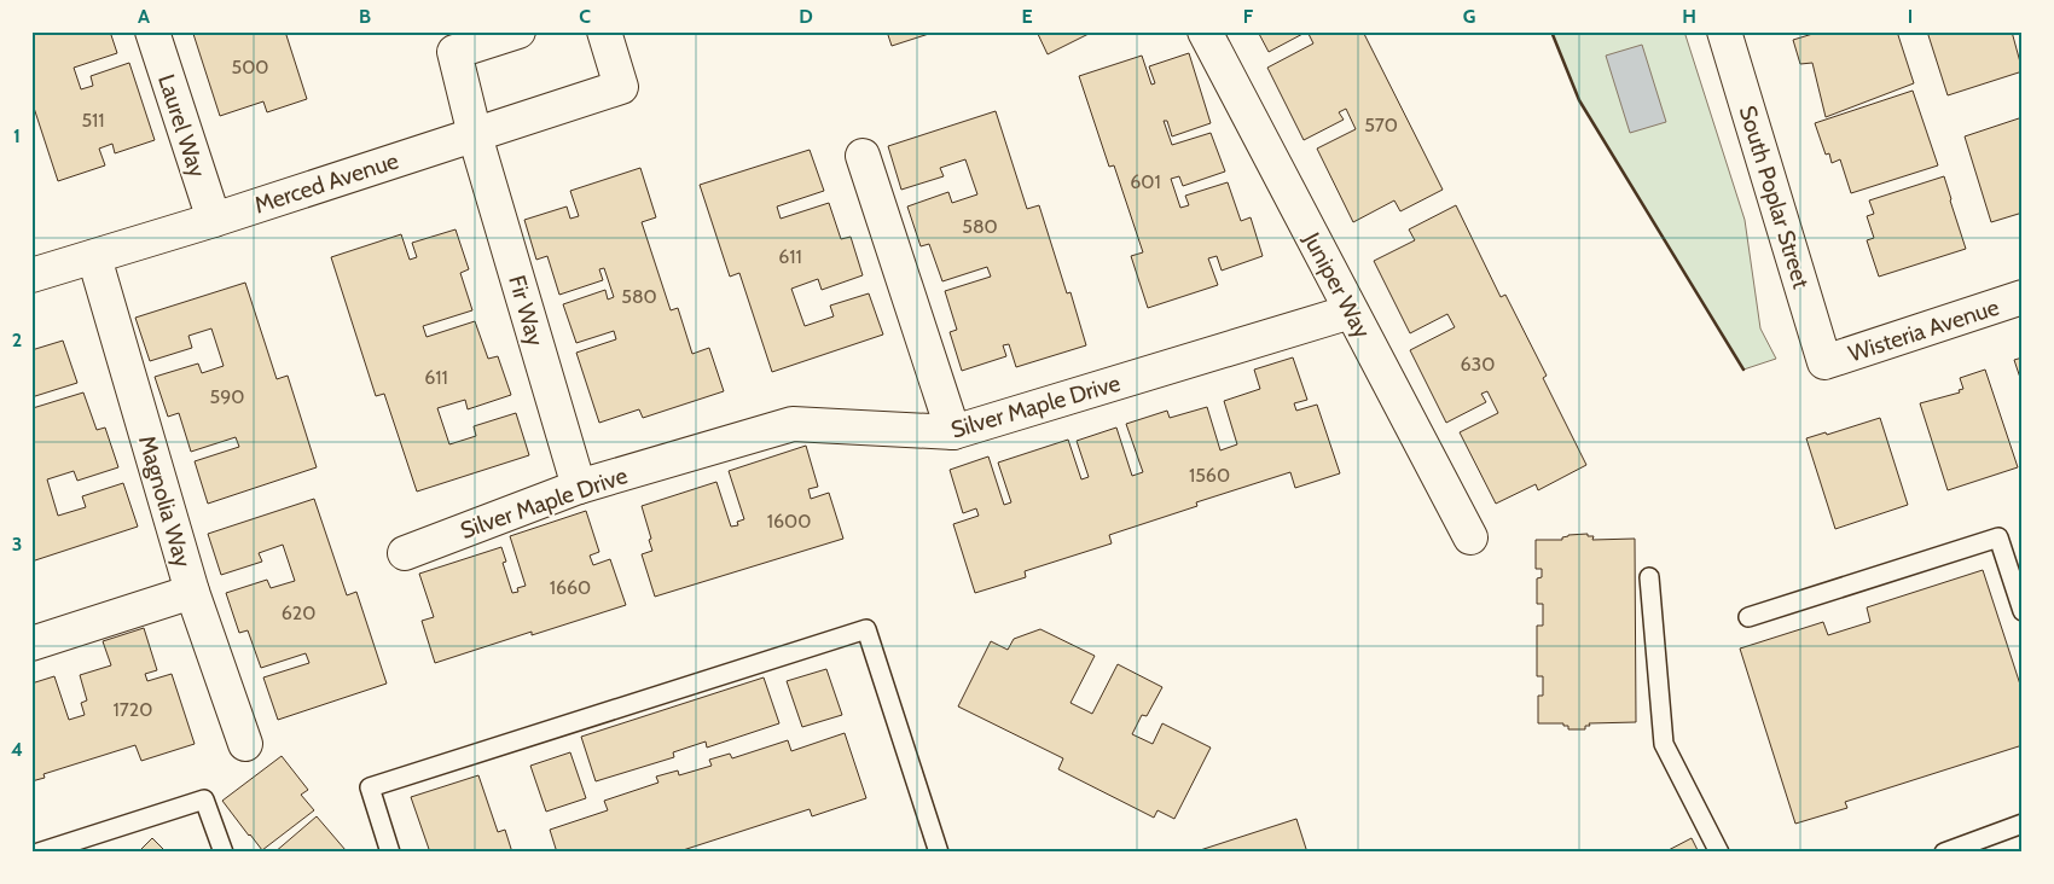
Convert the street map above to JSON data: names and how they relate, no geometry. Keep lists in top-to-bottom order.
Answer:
{
  "streets": {
    "street": [
      "Laurel Way",
      "Merced Avenue",
      "South Poplar Street",
      "Juniper Way",
      "Fir Way",
      "Wisteria Avenue",
      "Silver Maple Drive",
      "Magnolia Way"
    ]
  },
  "crossings": [
    ["Laurel Way", "Merced Avenue"],
    ["Merced Avenue", "Fir Way"],
    ["Merced Avenue", "Magnolia Way"],
    ["South Poplar Street", "Wisteria Avenue"],
    ["Juniper Way", "Silver Maple Drive"],
    ["Fir Way", "Silver Maple Drive"]
  ],
  "house_numbers": [
    "500",
    "511",
    "570",
    "601",
    "580",
    "611",
    "580",
    "630",
    "611",
    "590",
    "1560",
    "1600",
    "1660",
    "620",
    "1720"
  ],
  "grid": {
    "columns": [
      "A",
      "B",
      "C",
      "D",
      "E",
      "F",
      "G",
      "H",
      "I"
    ],
    "rows": [
      "1",
      "2",
      "3",
      "4"
    ]
  }
}
